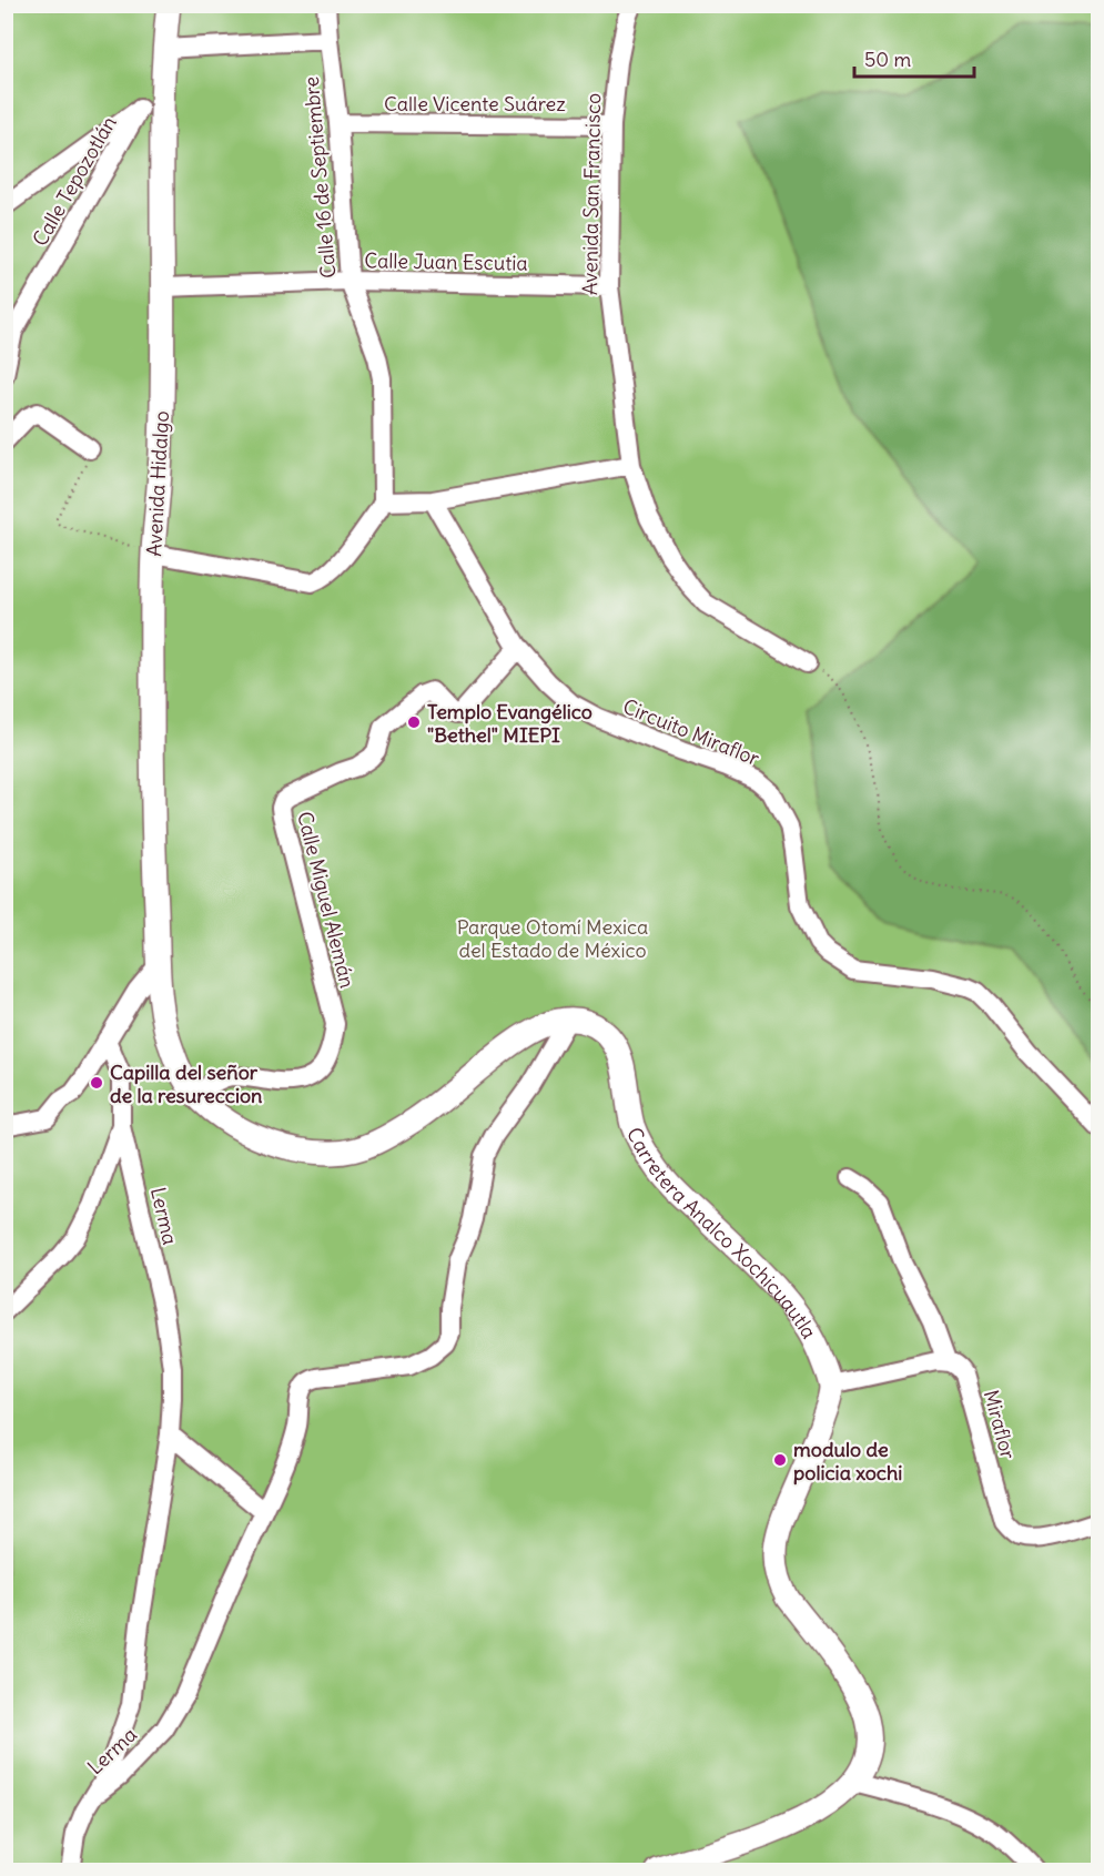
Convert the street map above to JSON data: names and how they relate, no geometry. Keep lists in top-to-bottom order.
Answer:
{
  "streets": {
    "main road": ["Avenida Hidalgo", "Carretera Analco Xochicuautla"],
    "street": [
      "Calle Vicente Suárez",
      "Calle 16 de Septiembre",
      "Calle Tepozotlán",
      "Avenida San Francisco",
      "Calle Juan Escutia",
      "Circuito Miraflor",
      "Calle Miguel Alemán",
      "Lerma",
      "Miraflor"
    ]
  },
  "crossings": [
    ["Calle Vicente Suárez", "Calle 16 de Septiembre"],
    ["Calle Vicente Suárez", "Avenida San Francisco"],
    ["Calle 16 de Septiembre", "Calle Juan Escutia"],
    ["Calle Tepozotlán", "Avenida Hidalgo"],
    ["Avenida San Francisco", "Calle Juan Escutia"],
    ["Calle Juan Escutia", "Avenida Hidalgo"],
    ["Circuito Miraflor", "Calle Miguel Alemán"],
    ["Lerma", "Carretera Analco Xochicuautla"]
  ],
  "parks": ["Parque Otomí Mexica del Estado de México"],
  "places": ["Templo Evangélico \"Bethel\" MIEPI", "Capilla del señor de la resureccion", "modulo de policia xochi"],
  "scale_bar": "50 m"
}
